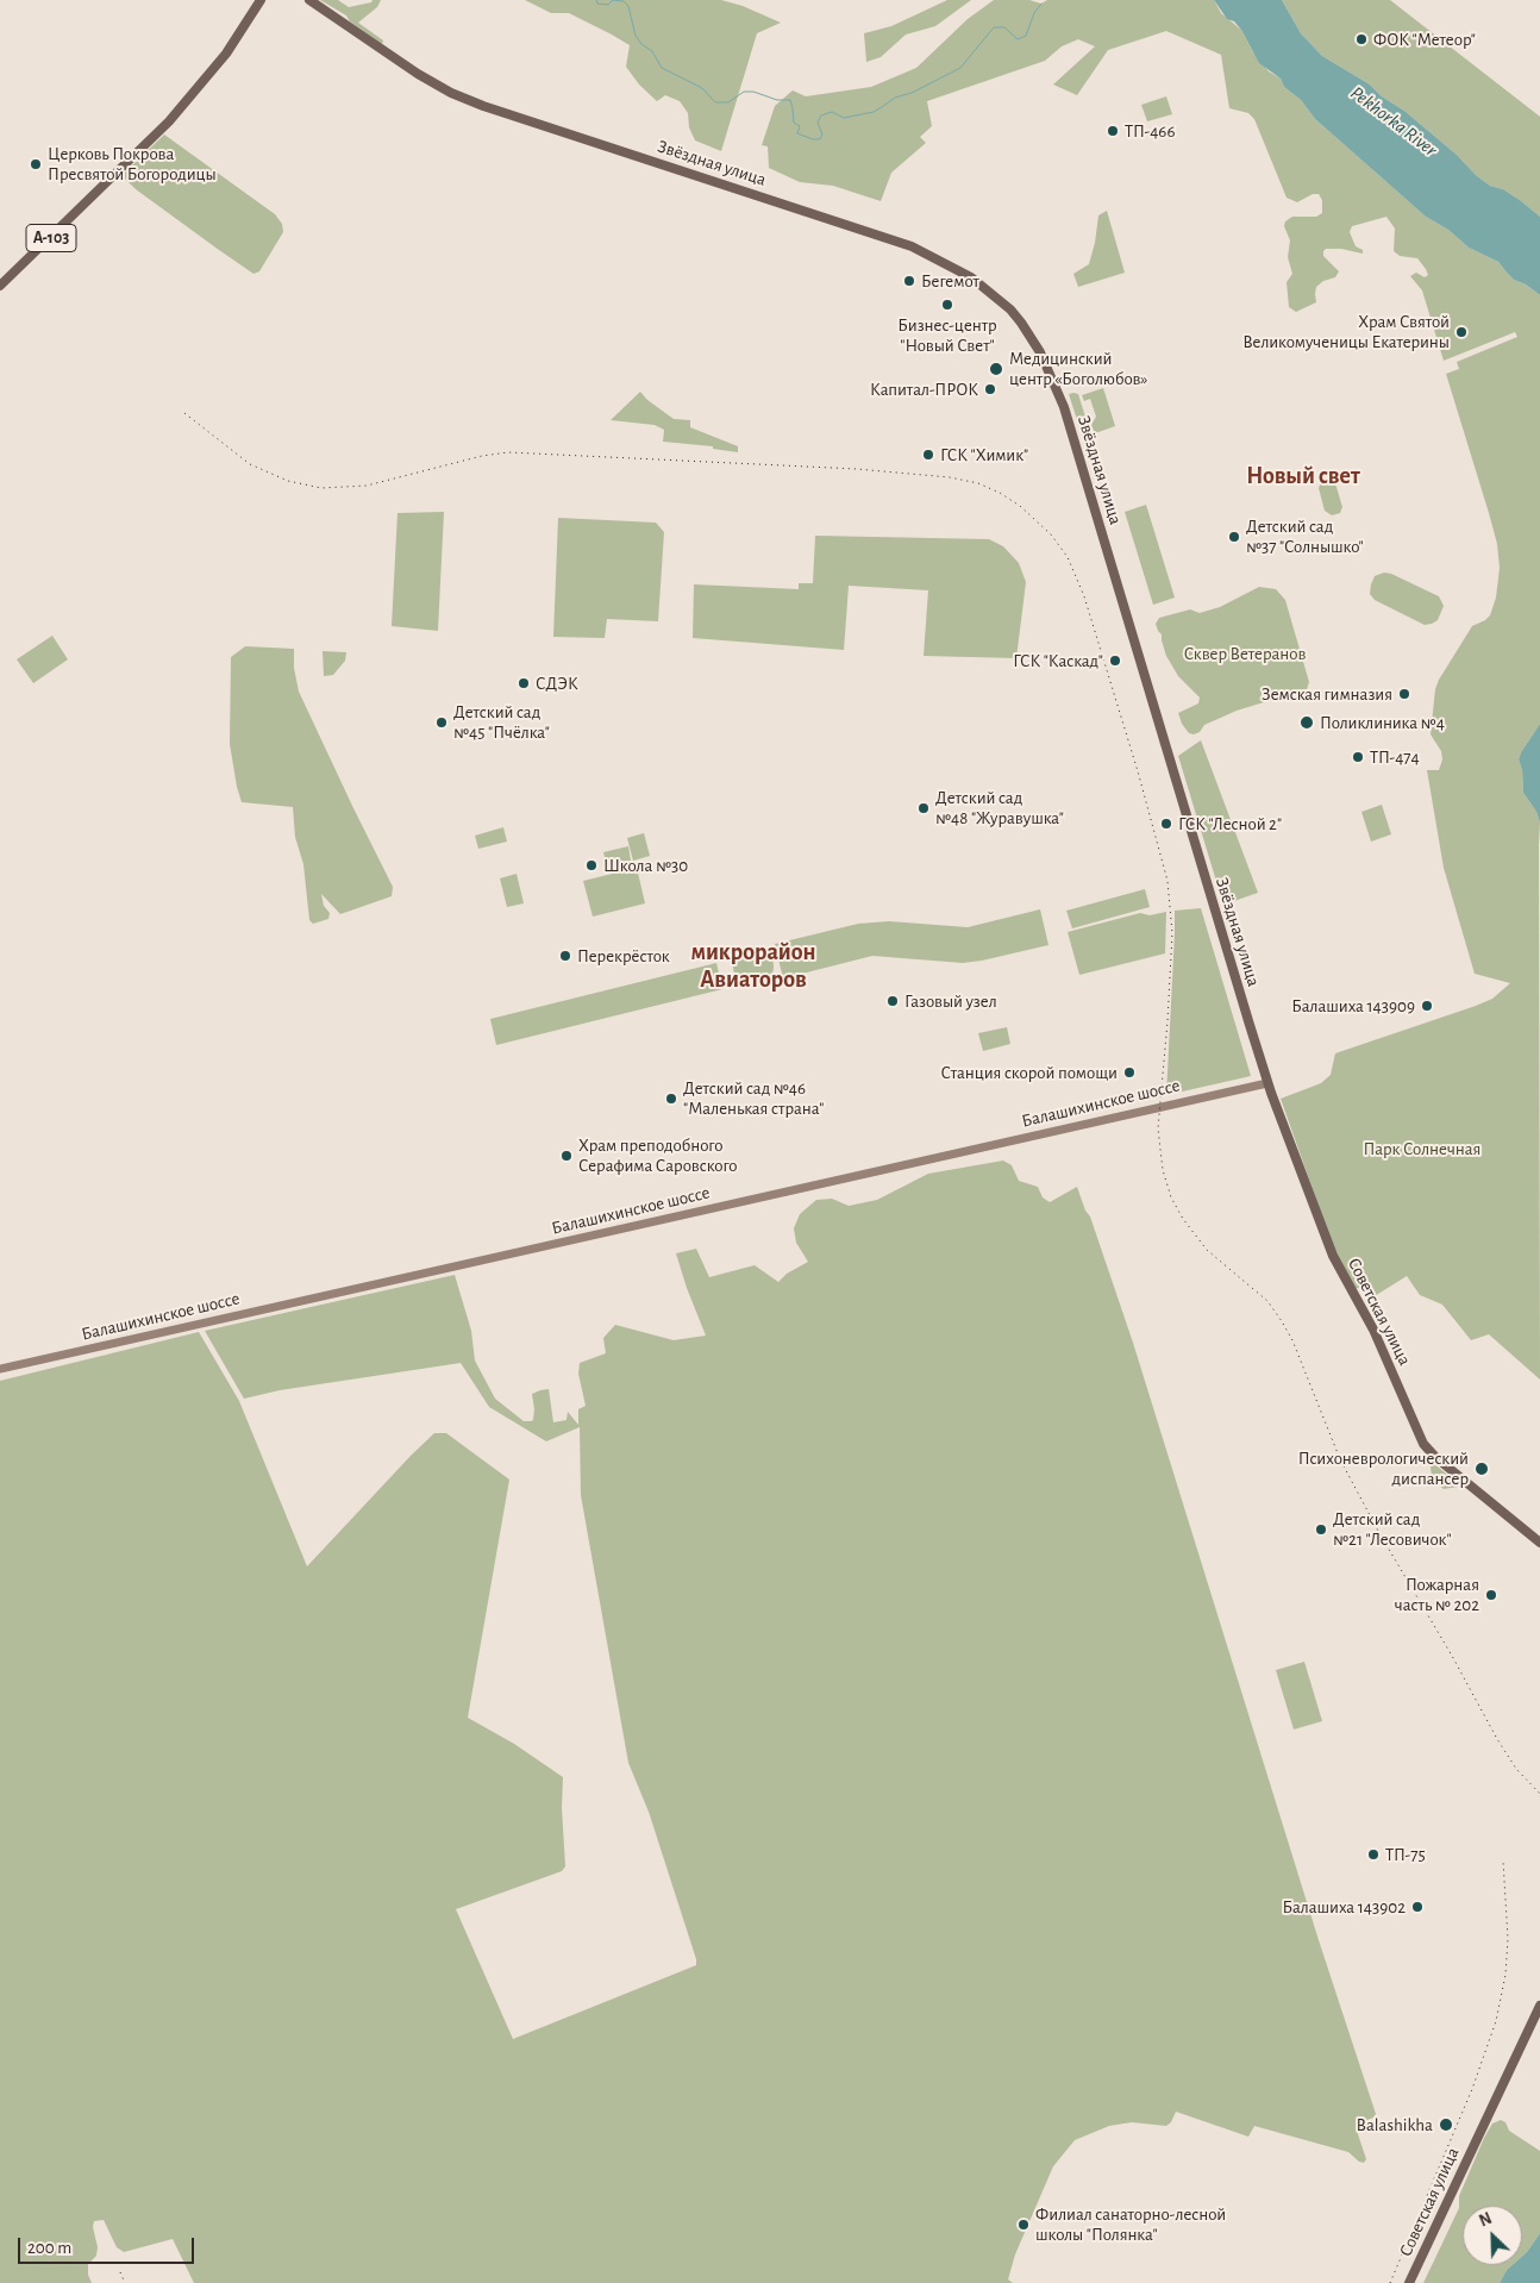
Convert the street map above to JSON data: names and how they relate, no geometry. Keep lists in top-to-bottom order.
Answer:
{
  "streets": {
    "main road": [
      "Звёздная улица",
      "А-103",
      "Балашихинское шоссе",
      "Советская улица"
    ]
  },
  "crossings": [
    ["Звёздная улица", "Балашихинское шоссе"],
    ["Звёздная улица", "Советская улица"],
    ["Балашихинское шоссе", "Советская улица"]
  ],
  "districts": ["Новый свет", "микрорайон Авиаторов"],
  "water": ["Pekhorka River"],
  "parks": ["Сквер Ветеранов", "Парк Солнечная"],
  "places": [
    "ФОК \"Метеор\"",
    "ТП-466",
    "Церковь Покрова Пресвятой Богородицы",
    "Бегемот",
    "Бизнес-центр \"Новый Свет\"",
    "Храм Святой Великомученицы Екатерины",
    "Медицинский центр «Боголюбов»",
    "Капитал-ПРОК",
    "ГСК \"Химик\"",
    "Детский сад №37 \"Солнышко\"",
    "ГСК \"Каскад\"",
    "СДЭК",
    "Земская гимназия",
    "Детский сад №45 \"Пчёлка\"",
    "Поликлиника №4",
    "ТП-474",
    "Детский сад №48 \"Журавушка\"",
    "ГСК \"Лесной 2\"",
    "Школа №30",
    "Перекрёсток",
    "Газовый узел",
    "Балашиха 143909",
    "Станция скорой помощи",
    "Детский сад №46 \"Маленькая страна\"",
    "Храм преподобного Серафима Саровского",
    "Психоневрологический диспансер",
    "Детский сад №21 \"Лесовичок\"",
    "Пожарная часть № 202",
    "ТП-75",
    "Балашиха 143902",
    "Balashikha",
    "Филиал санаторно-лесной школы \"Полянка\""
  ],
  "scale_bar": "200 m",
  "north": "top left"
}
